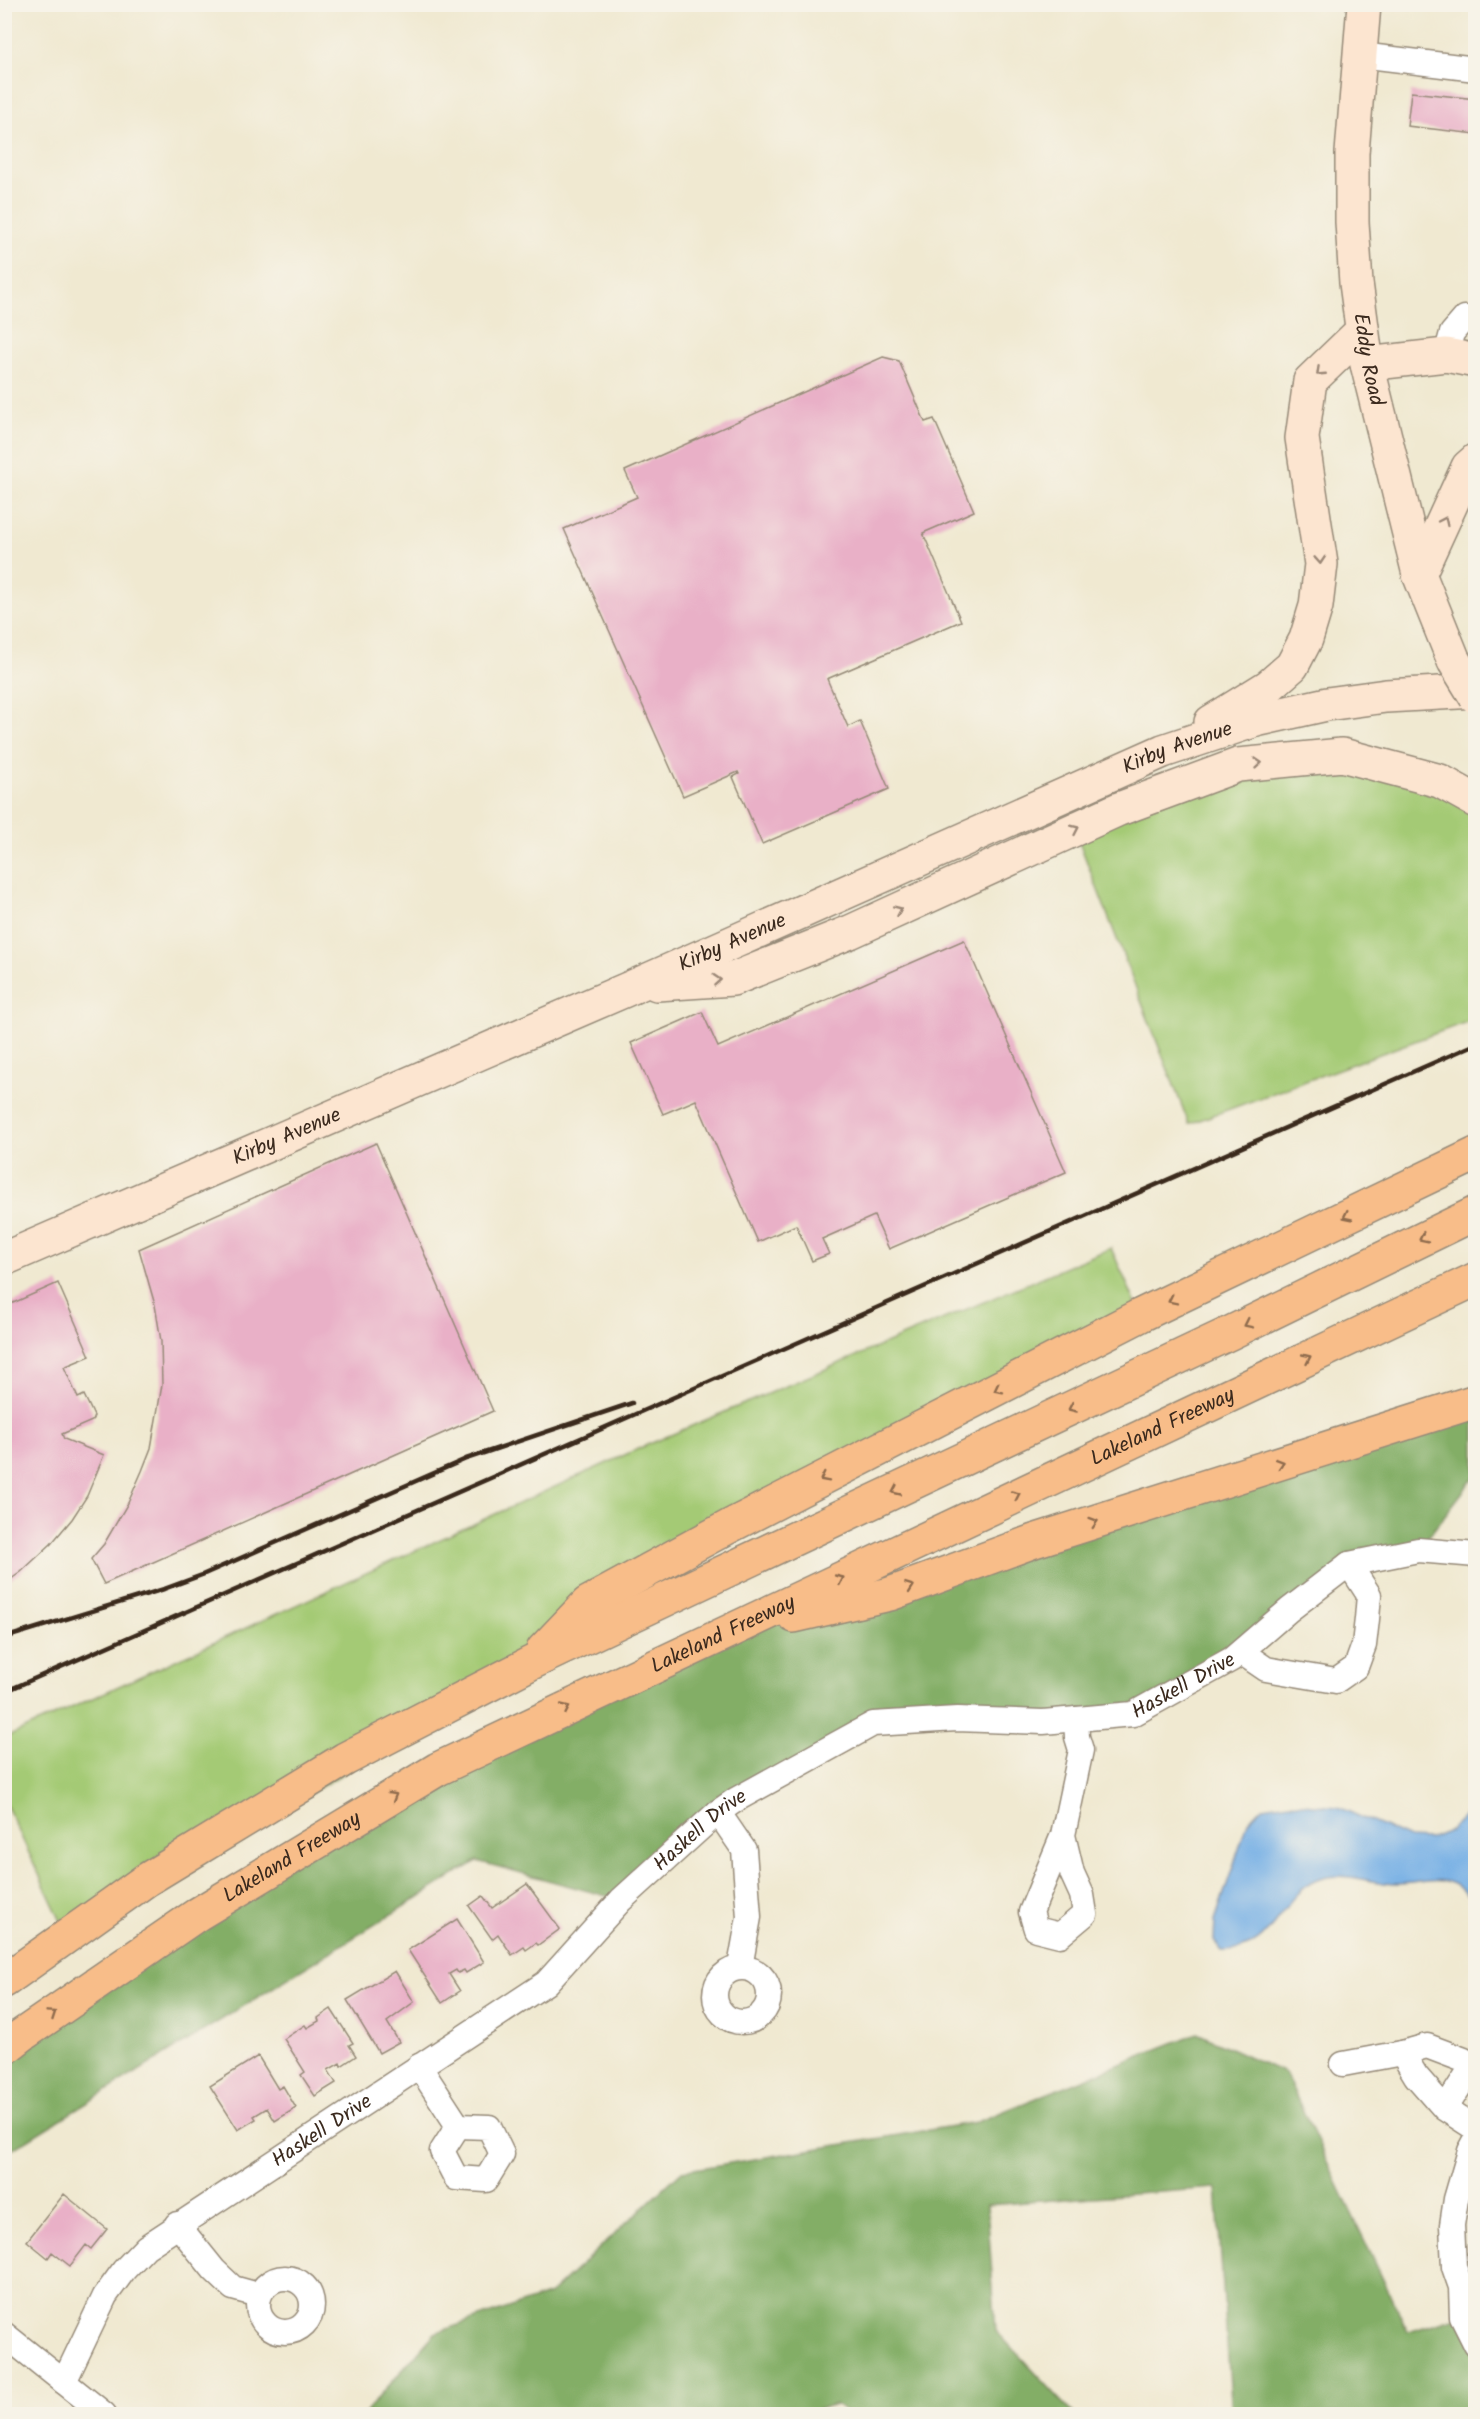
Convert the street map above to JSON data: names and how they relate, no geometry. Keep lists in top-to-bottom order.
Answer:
{
  "streets": {
    "highway": ["Lakeland Freeway"],
    "street": ["Eddy Road", "Kirby Avenue", "Haskell Drive"]
  }
}
